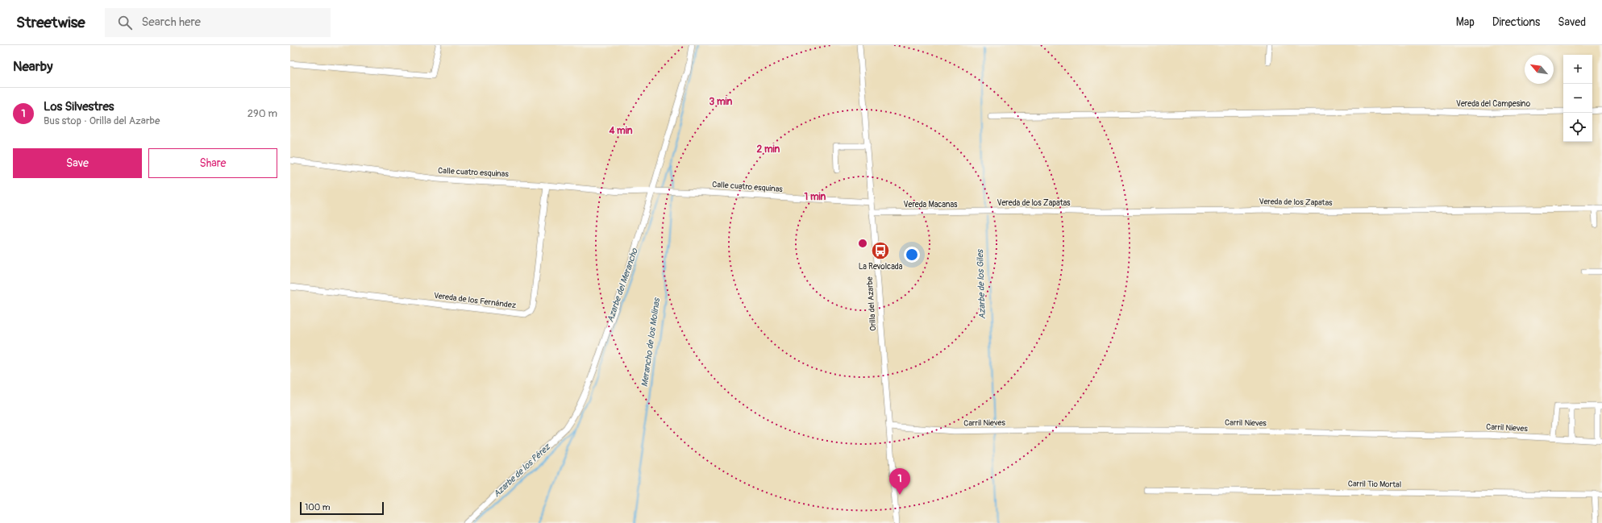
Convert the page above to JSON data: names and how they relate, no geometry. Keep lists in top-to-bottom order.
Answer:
{
  "streets": {
    "street": [
      "Vereda del Campesino",
      "Calle cuatro esquinas",
      "Vereda de los Zapatas",
      "Vereda Macanas",
      "Vereda de los Fernández",
      "Orilla del Azarbe",
      "Carril Nieves",
      "Carril Tio Mortal"
    ]
  },
  "crossings": [
    ["Calle cuatro esquinas", "Vereda de los Fernández"],
    ["Calle cuatro esquinas", "Orilla del Azarbe"],
    ["Vereda de los Zapatas", "Vereda Macanas"],
    ["Vereda Macanas", "Orilla del Azarbe"],
    ["Orilla del Azarbe", "Carril Nieves"]
  ],
  "water": [
    "Azarbe de los Giles",
    "Azarbe del Merancho",
    "Merancho de los Molinas",
    "Azarbe de los Pérez"
  ],
  "places": {
    "bus stop": ["La Revolcada"]
  },
  "scale_bar": "100 m",
  "north": "top left",
  "page": {
    "header": "Streetwise",
    "search": "Search here",
    "nav": ["Map", "Directions", "Saved"],
    "heading": "Nearby",
    "map_buttons": ["+", "−"],
    "list": [
      {
        "mark": "1",
        "name": "Los Silvestres",
        "note": "Bus stop · Orilla del Azarbe",
        "value": "290 m"
      }
    ],
    "buttons": ["Save", "Share"],
    "pins": "1",
    "scale": "100 m"
  },
  "rings": [
    "3 min",
    "4 min",
    "2 min",
    "1 min"
  ]
}
